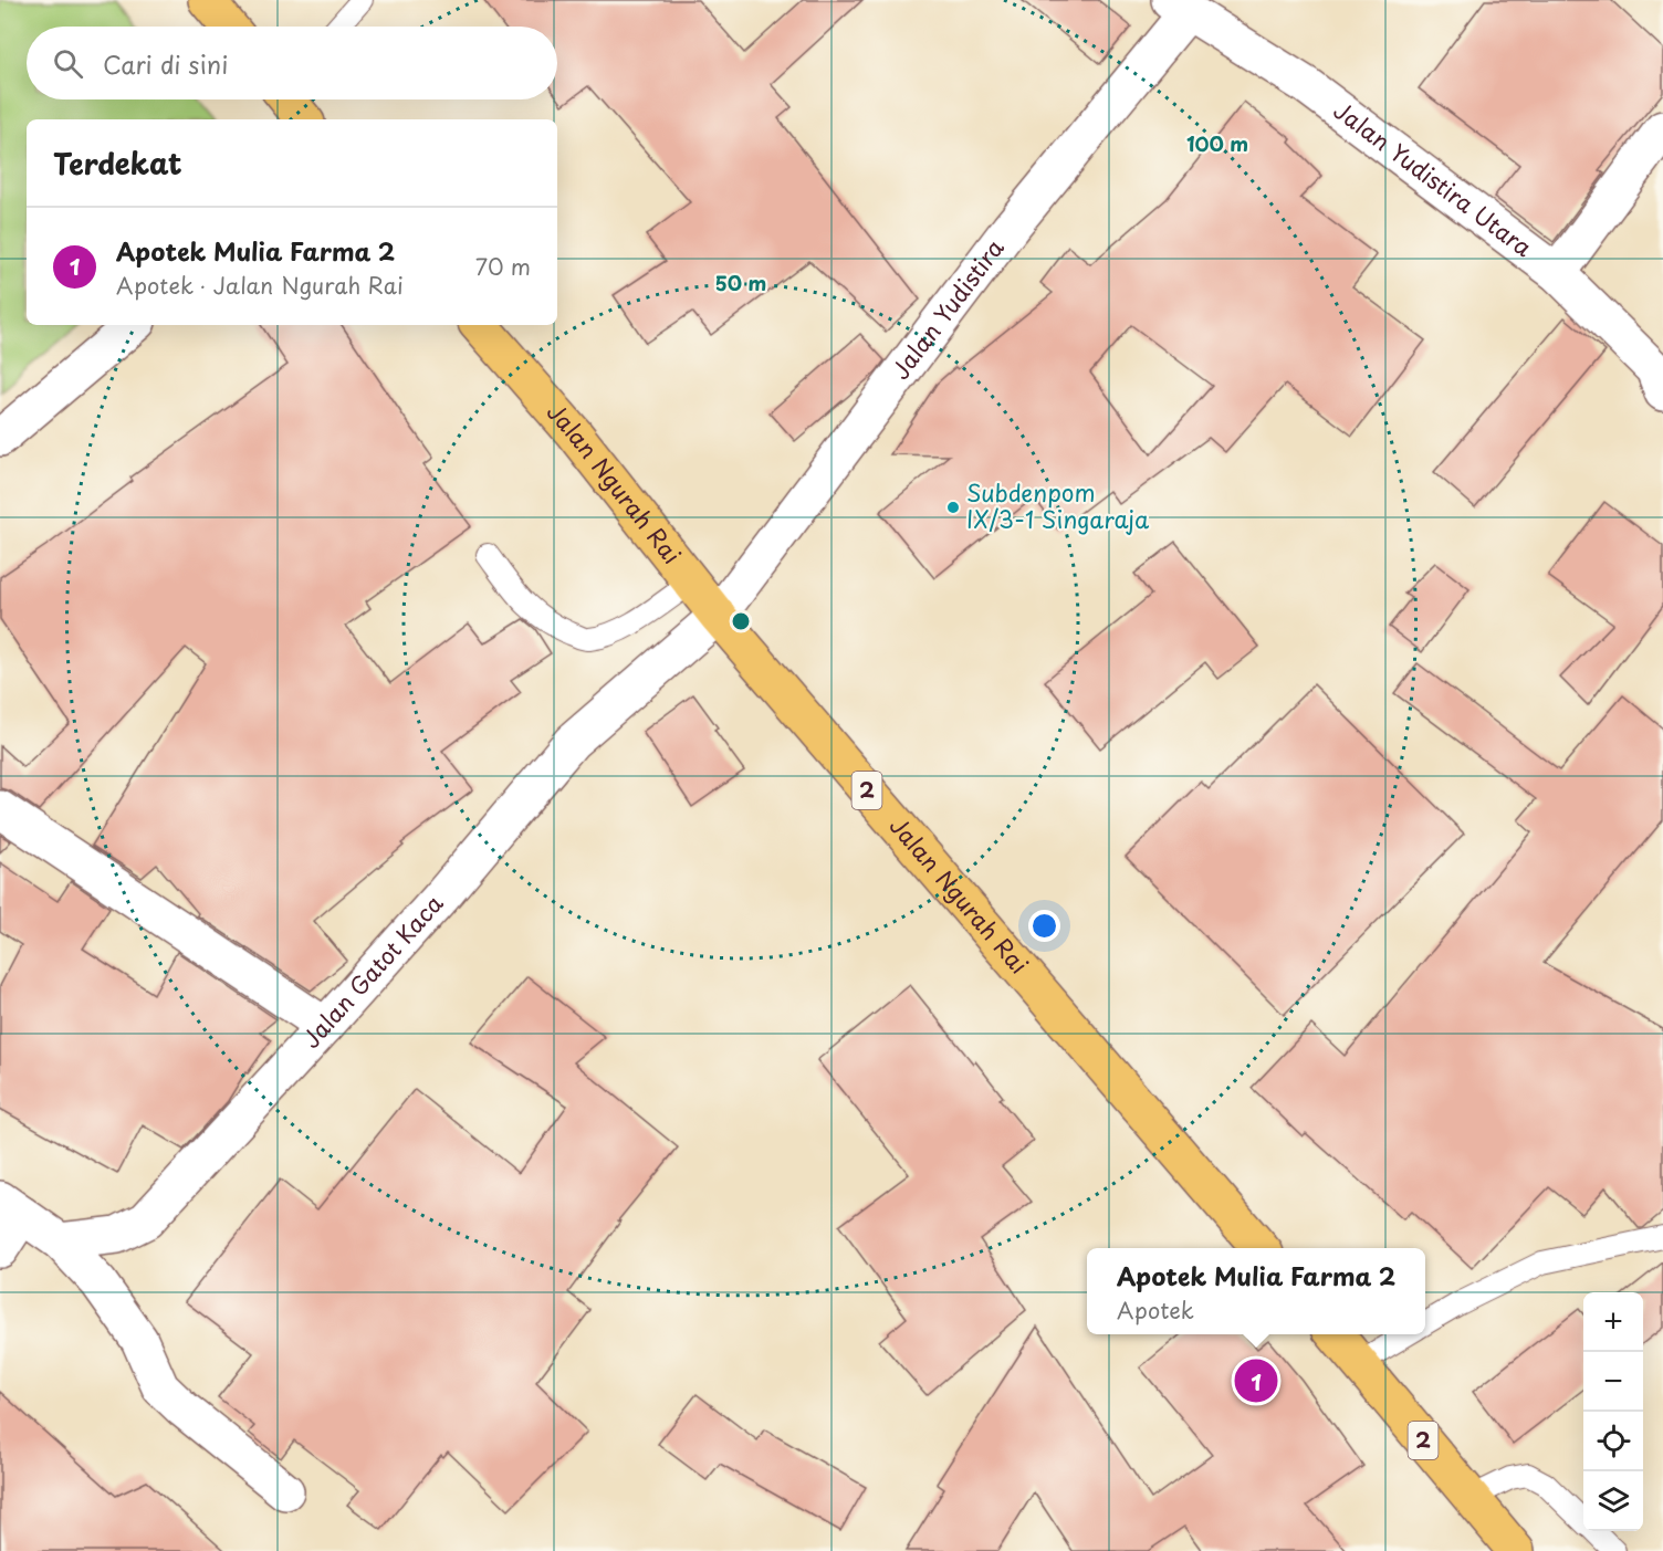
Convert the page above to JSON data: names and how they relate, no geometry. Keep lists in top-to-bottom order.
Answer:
{
  "streets": {
    "highway": ["Jalan Ngurah Rai", "2"],
    "street": ["Jalan Yudistira Utara", "Jalan Yudistira", "Jalan Gatot Kaca"]
  },
  "crossings": [
    ["Jalan Yudistira Utara", "Jalan Yudistira"],
    ["Jalan Yudistira", "Jalan Ngurah Rai"],
    ["Jalan Yudistira", "Jalan Gatot Kaca"],
    ["Jalan Ngurah Rai", "Jalan Gatot Kaca"]
  ],
  "places": ["Subdenpom IX/3-1 Singaraja"],
  "page": {
    "search": "Cari di sini",
    "heading": "Terdekat",
    "list": [
      {
        "mark": "1",
        "name": "Apotek Mulia Farma 2",
        "note": "Apotek · Jalan Ngurah Rai",
        "value": "70 m"
      }
    ],
    "popup": ["Apotek Mulia Farma 2", "Apotek"],
    "map_buttons": ["+", "−"],
    "pins": "1"
  },
  "rings": ["100 m", "50 m"]
}
